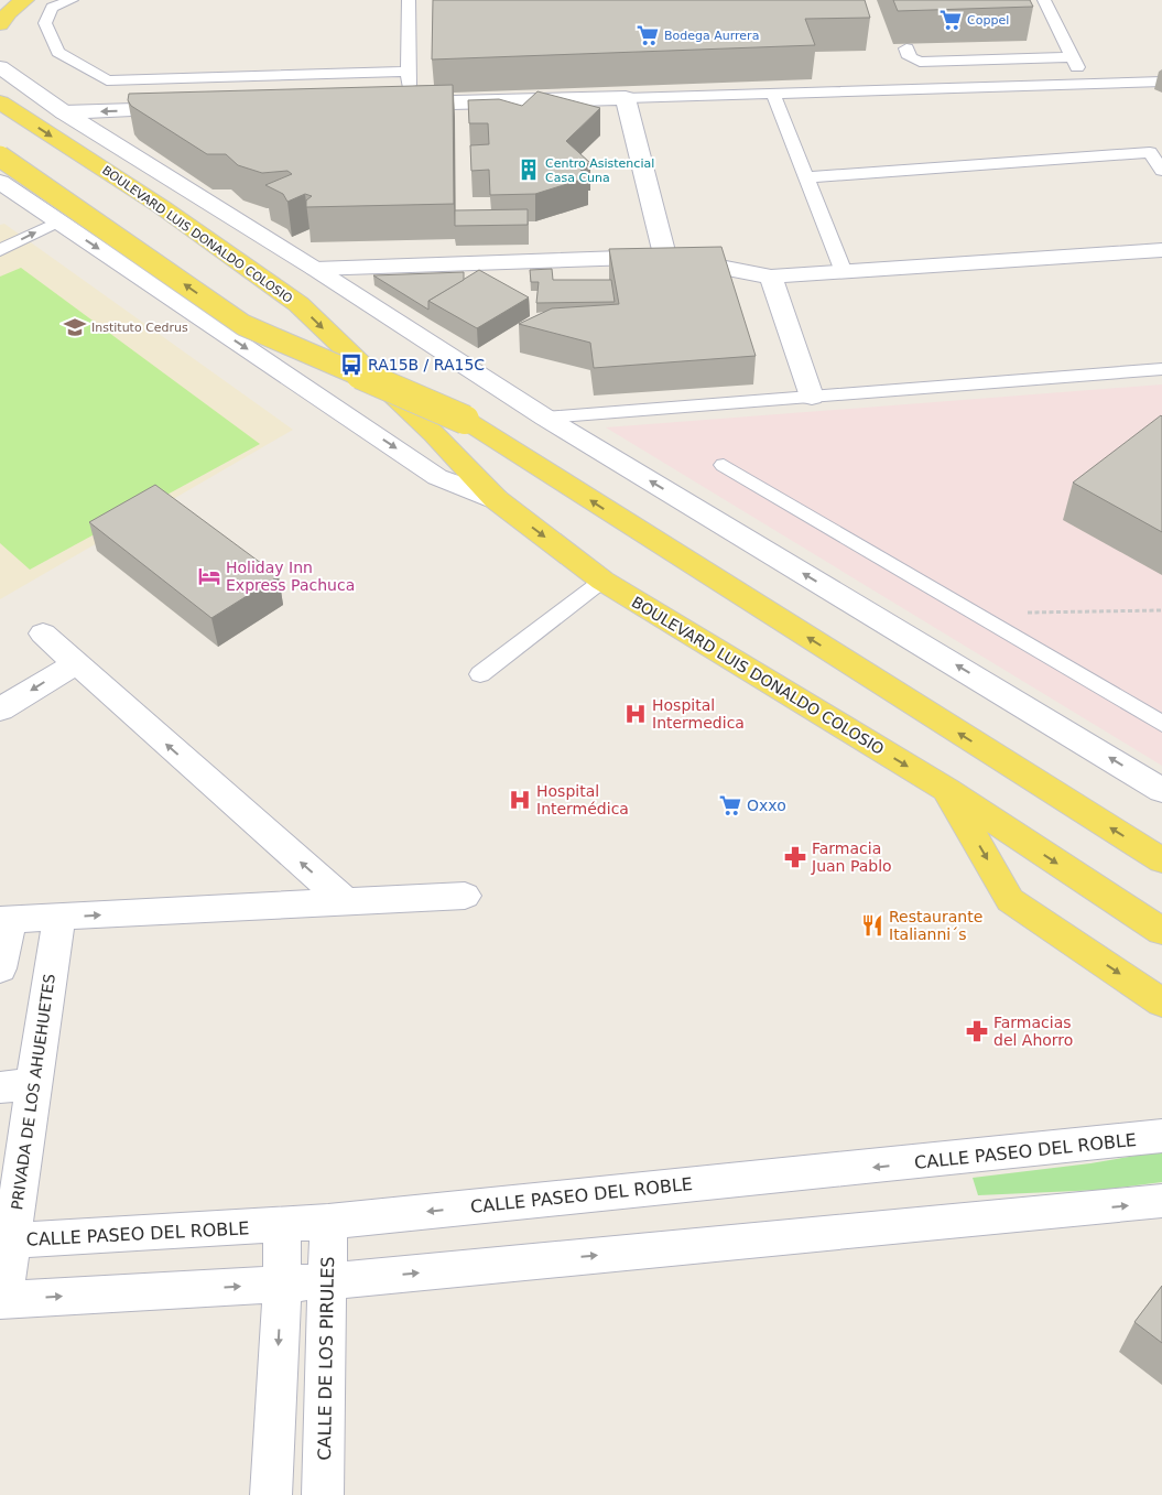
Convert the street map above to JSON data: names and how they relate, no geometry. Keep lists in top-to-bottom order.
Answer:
{
  "streets": {
    "main road": ["BOULEVARD LUIS DONALDO COLOSIO"],
    "street": ["PRIVADA DE LOS AHUEHUETES", "CALLE PASEO DEL ROBLE", "CALLE DE LOS PIRULES"]
  },
  "crossings": [
    ["PRIVADA DE LOS AHUEHUETES", "CALLE PASEO DEL ROBLE"],
    ["CALLE PASEO DEL ROBLE", "CALLE DE LOS PIRULES"]
  ],
  "places": {
    "supermarket": ["Coppel", "Bodega Aurrera", "Oxxo"],
    "building": ["Centro Asistencial Casa Cuna"],
    "school or university": ["Instituto Cedrus"],
    "bus stop": ["RA15B / RA15C"],
    "hotel": ["Holiday Inn Express Pachuca"],
    "hospital": ["Hospital Intermedica", "Hospital Intermédica"],
    "pharmacy": ["Farmacia Juan Pablo", "Farmacias del Ahorro"],
    "restaurant": ["Restaurante Italianni´s"]
  }
}
